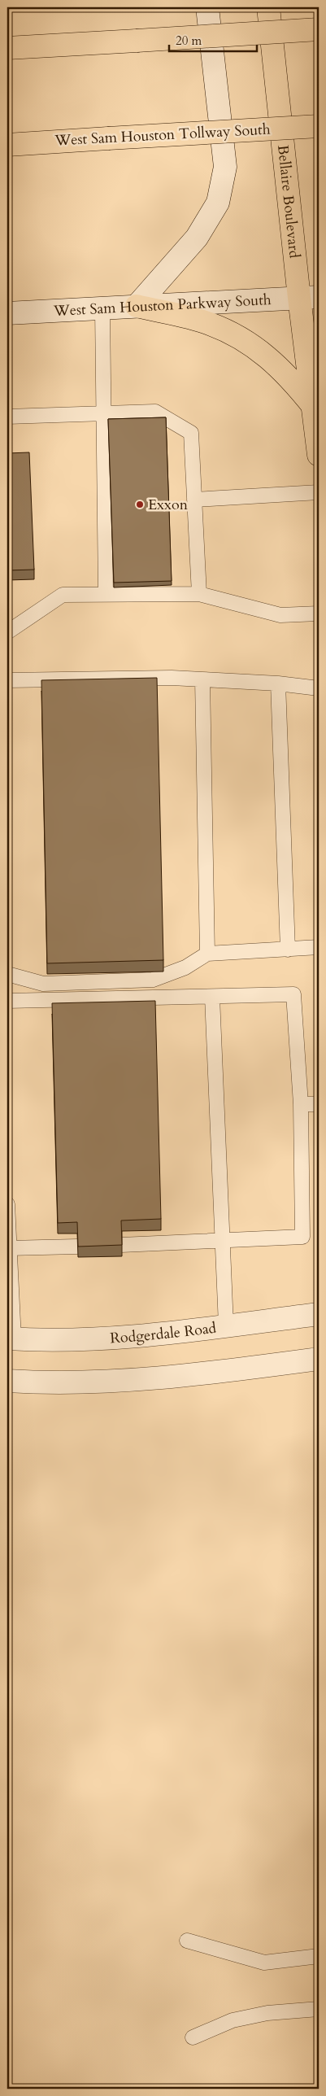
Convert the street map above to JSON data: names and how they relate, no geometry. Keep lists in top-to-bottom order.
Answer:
{
  "streets": {
    "main road": [
      "West Sam Houston Tollway South",
      "Bellaire Boulevard",
      "West Sam Houston Parkway South",
      "Rodgerdale Road"
    ]
  },
  "crossings": [
    ["Bellaire Boulevard", "West Sam Houston Parkway South"]
  ],
  "places": ["Exxon"],
  "scale_bar": "20 m"
}
